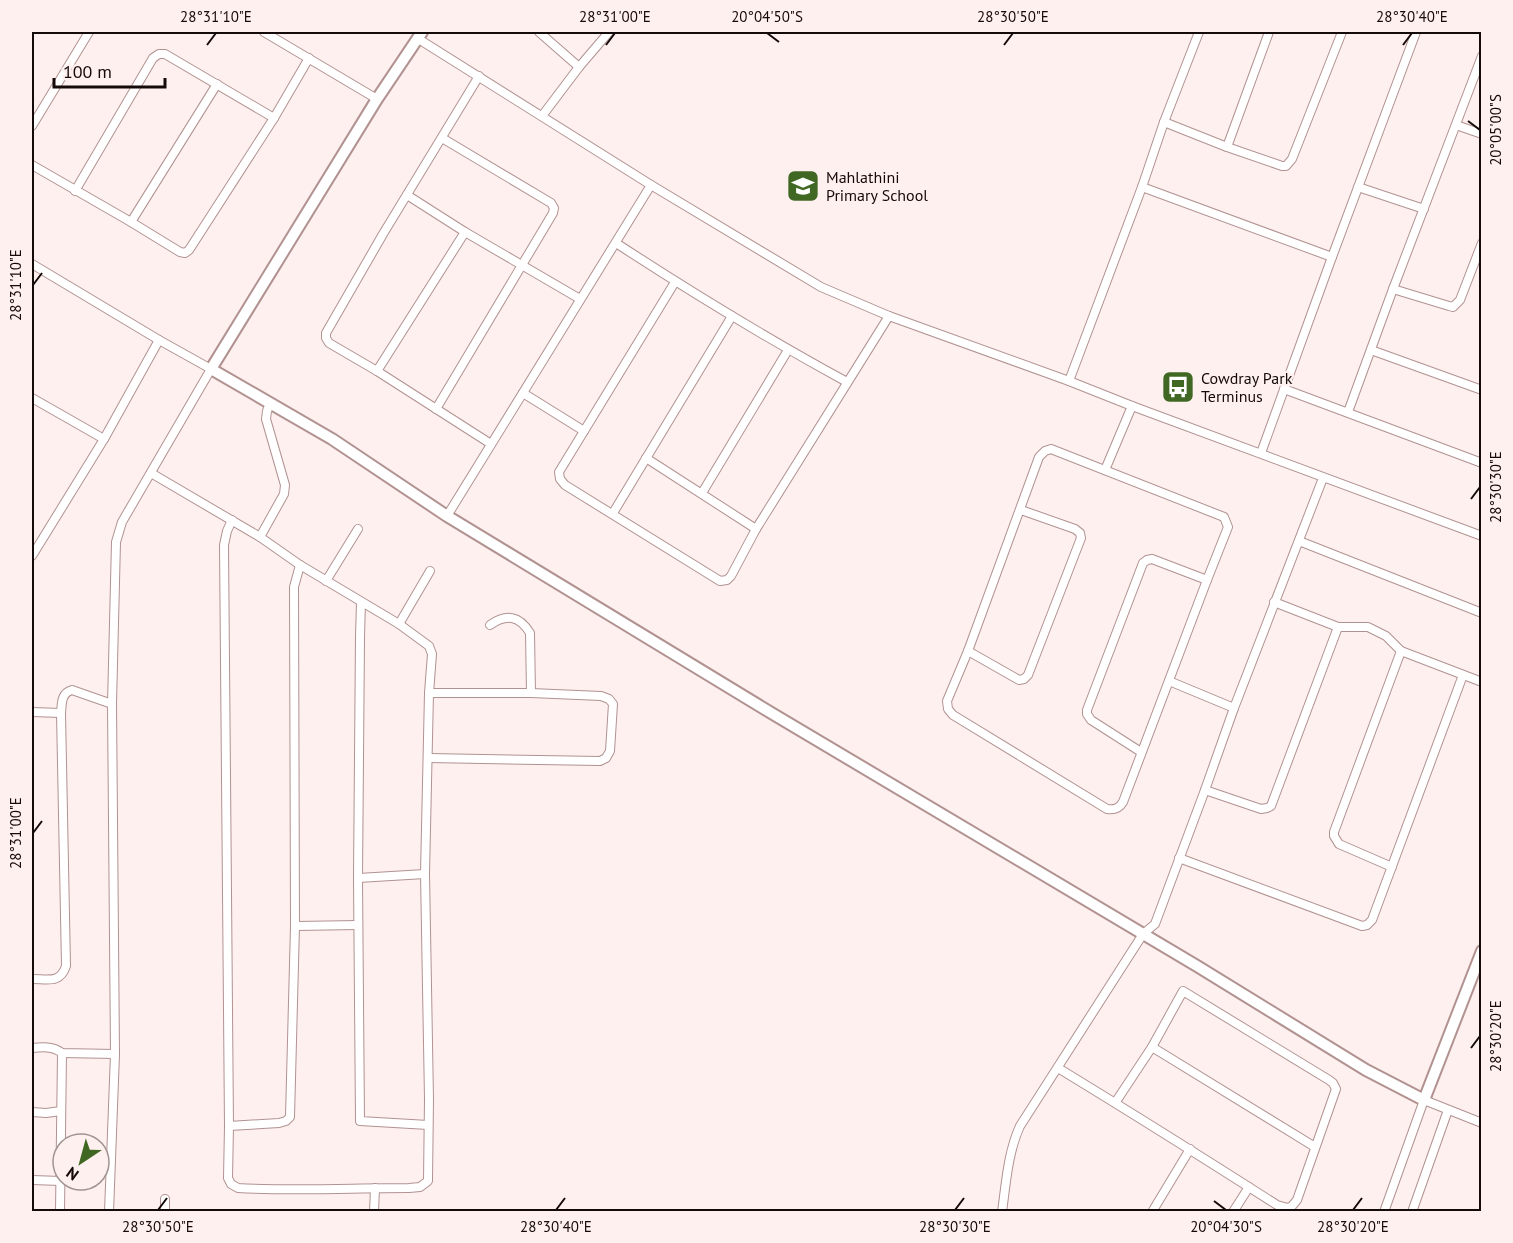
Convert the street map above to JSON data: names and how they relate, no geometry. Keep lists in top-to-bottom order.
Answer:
{
  "places": {
    "school or university": ["Mahlathini Primary School"],
    "bus stop": ["Cowdray Park Terminus"]
  },
  "scale_bar": "100 m",
  "north": "bottom left",
  "coordinates": [
    "28°31'10\"E",
    "28°31'00\"E",
    "20°04'50\"S",
    "28°30'50\"E",
    "28°30'40\"E",
    "20°05'00\"S",
    "28°30'30\"E",
    "28°30'20\"E",
    "20°04'30\"S"
  ]
}
